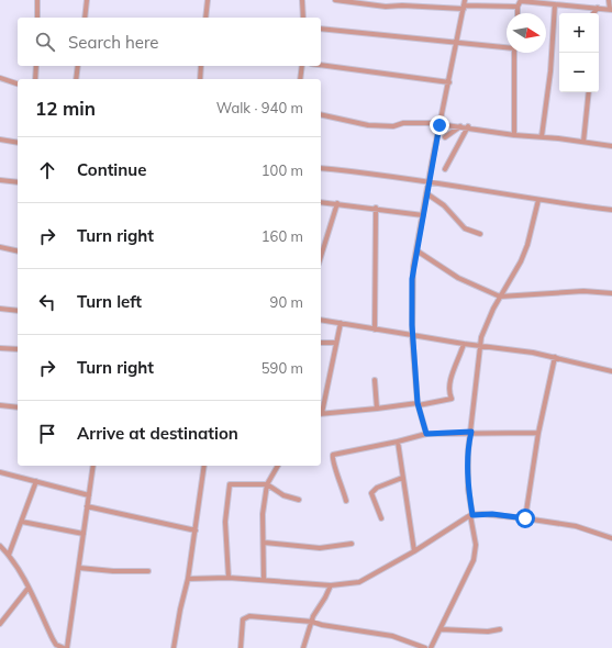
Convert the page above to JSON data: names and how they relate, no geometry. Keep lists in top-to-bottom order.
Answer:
{
  "north": "right",
  "page": {
    "map_buttons": ["+", "−"],
    "search": "Search here",
    "heading": ["12 min", "Walk · 940 m"],
    "list": [
      ["Continue", "100 m"],
      ["Turn right", "160 m"],
      ["Turn left", "90 m"],
      ["Turn right", "590 m"],
      "Arrive at destination"
    ]
  }
}
